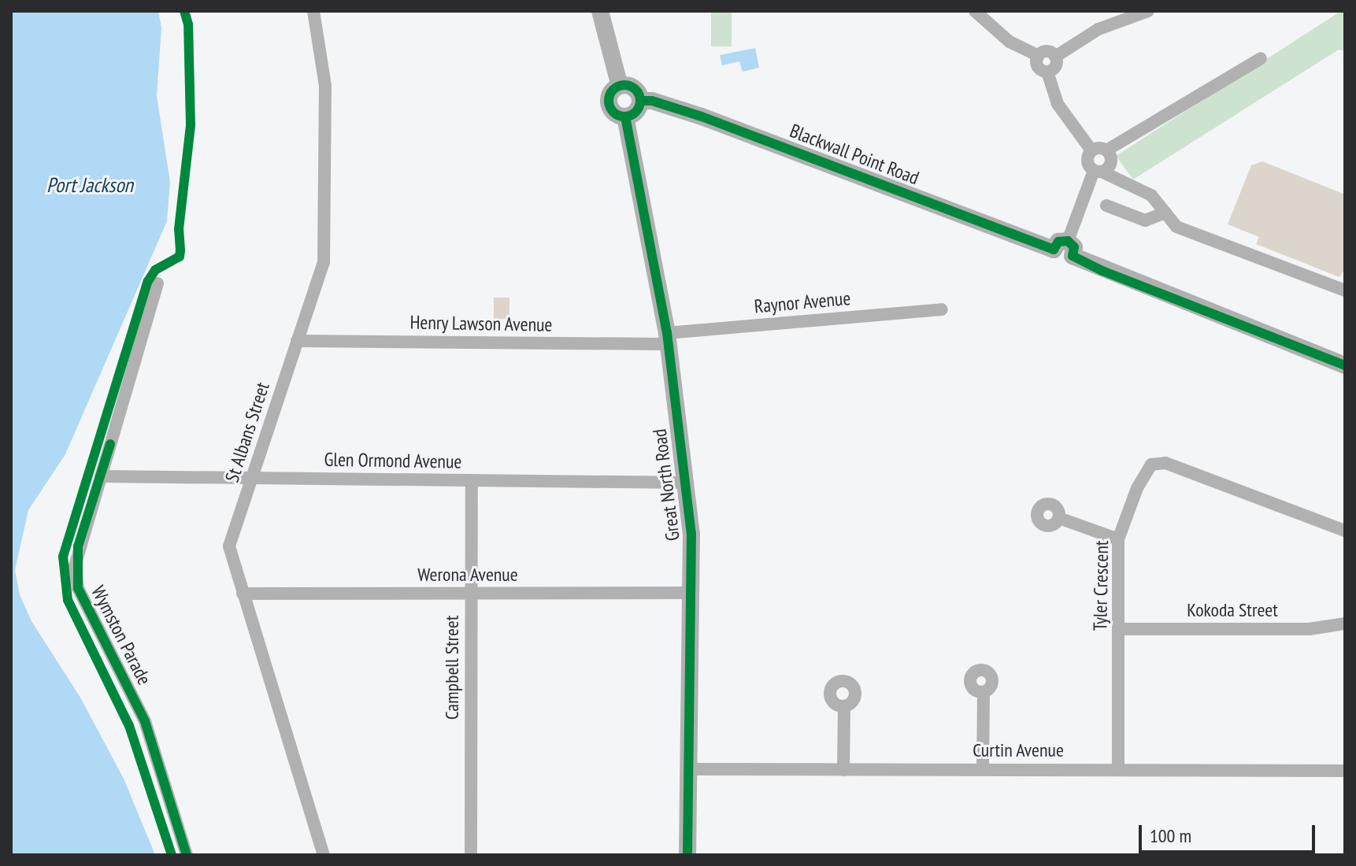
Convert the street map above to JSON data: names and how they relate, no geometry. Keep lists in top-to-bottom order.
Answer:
{
  "streets": {
    "street": [
      "Blackwall Point Road",
      "Raynor Avenue",
      "Henry Lawson Avenue",
      "St Albans Street",
      "Glen Ormond Avenue",
      "Great North Road",
      "Werona Avenue",
      "Tyler Crescent",
      "Kokoda Street",
      "Wymston Parade",
      "Campbell Street",
      "Curtin Avenue"
    ]
  },
  "crossings": [
    ["Blackwall Point Road", "Great North Road"],
    ["Raynor Avenue", "Henry Lawson Avenue"],
    ["Raynor Avenue", "Great North Road"],
    ["Henry Lawson Avenue", "St Albans Street"],
    ["Henry Lawson Avenue", "Great North Road"],
    ["St Albans Street", "Glen Ormond Avenue"],
    ["St Albans Street", "Werona Avenue"],
    ["Glen Ormond Avenue", "Great North Road"],
    ["Glen Ormond Avenue", "Wymston Parade"],
    ["Glen Ormond Avenue", "Campbell Street"],
    ["Great North Road", "Werona Avenue"],
    ["Great North Road", "Curtin Avenue"],
    ["Werona Avenue", "Campbell Street"],
    ["Tyler Crescent", "Kokoda Street"],
    ["Tyler Crescent", "Curtin Avenue"]
  ],
  "water": ["Port Jackson"],
  "scale_bar": "100 m"
}
